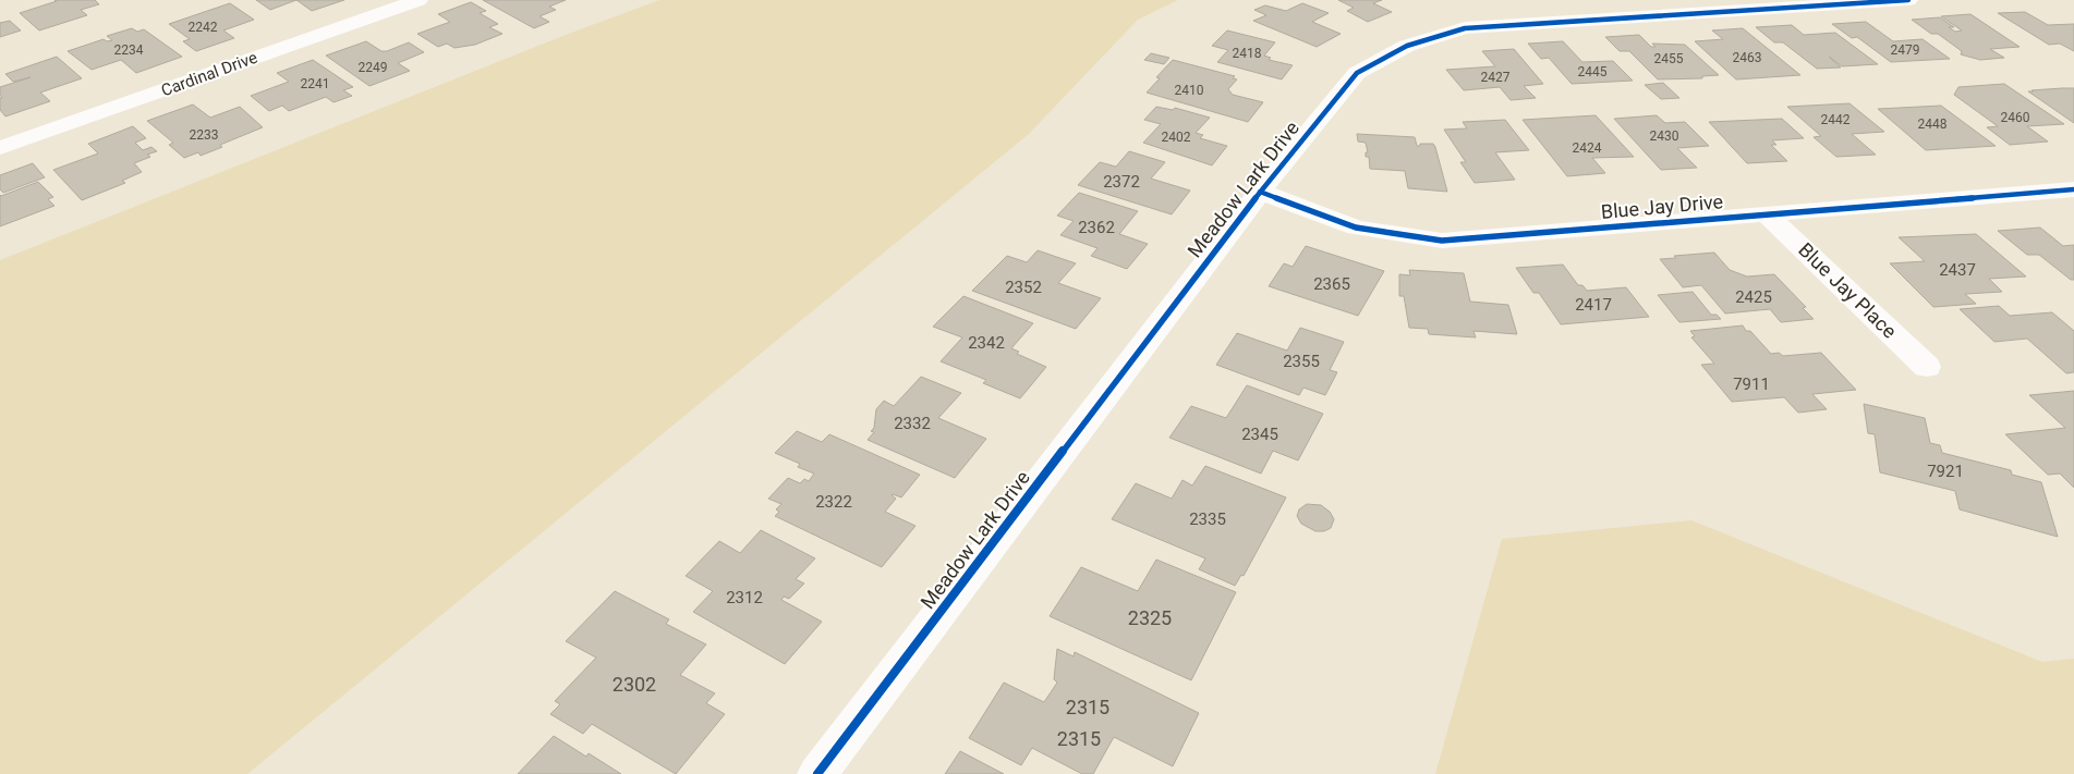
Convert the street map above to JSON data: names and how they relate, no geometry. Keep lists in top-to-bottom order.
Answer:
{
  "streets": {
    "street": [
      "Cardinal Drive",
      "Meadow Lark Drive",
      "Blue Jay Drive",
      "Blue Jay Place"
    ]
  },
  "crossings": [
    ["Meadow Lark Drive", "Blue Jay Drive"],
    ["Blue Jay Drive", "Blue Jay Place"]
  ],
  "house_numbers": [
    "2242",
    "2234",
    "2479",
    "2418",
    "2463",
    "2455",
    "2249",
    "2445",
    "2427",
    "2241",
    "2410",
    "2460",
    "2442",
    "2448",
    "2233",
    "2430",
    "2402",
    "2424",
    "2372",
    "2362",
    "2437",
    "2365",
    "2352",
    "2425",
    "2417",
    "2342",
    "2355",
    "7911",
    "2332",
    "2345",
    "7921",
    "2322",
    "2335",
    "2312",
    "2325",
    "2302",
    "2315",
    "2315"
  ]
}
